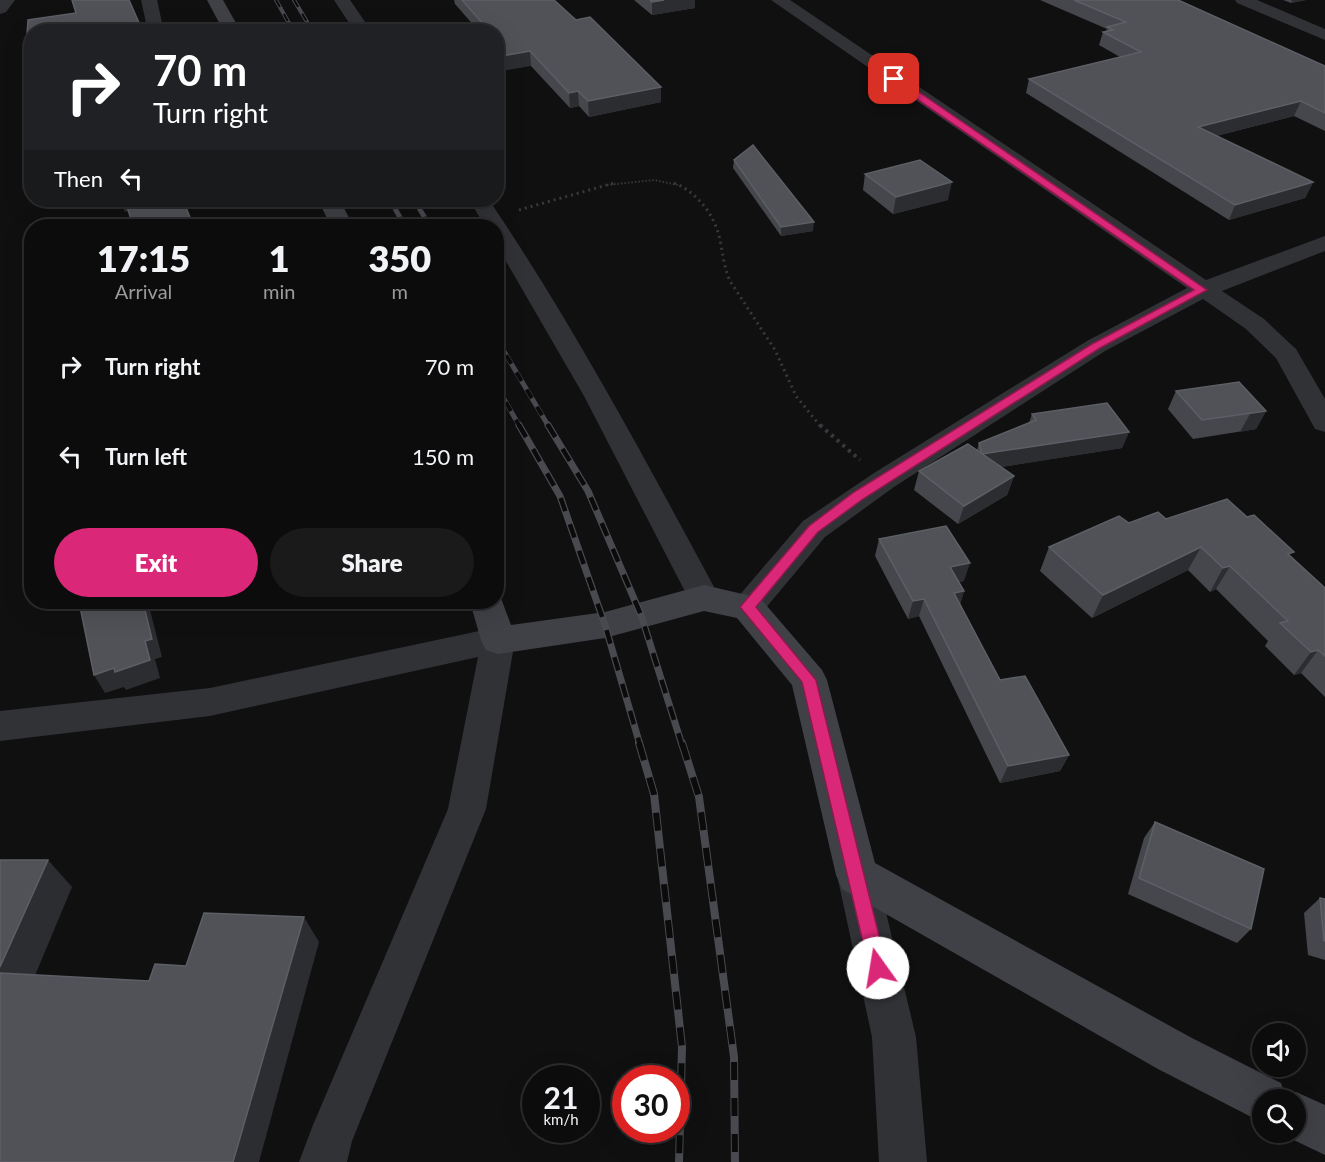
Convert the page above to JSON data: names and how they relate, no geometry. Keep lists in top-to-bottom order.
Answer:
{
  "page": {
    "turn": ["70 m", "Turn right"],
    "then": "Then",
    "eta": [
      "17:15",
      "Arrival",
      "1",
      "min",
      "350",
      "m"
    ],
    "list": [
      {
        "name": "Turn right",
        "value": "70 m"
      },
      {
        "name": "Turn left",
        "value": "150 m"
      }
    ],
    "buttons": ["Exit", "Share"],
    "speed": "21 km/h",
    "limit": "30"
  }
}
